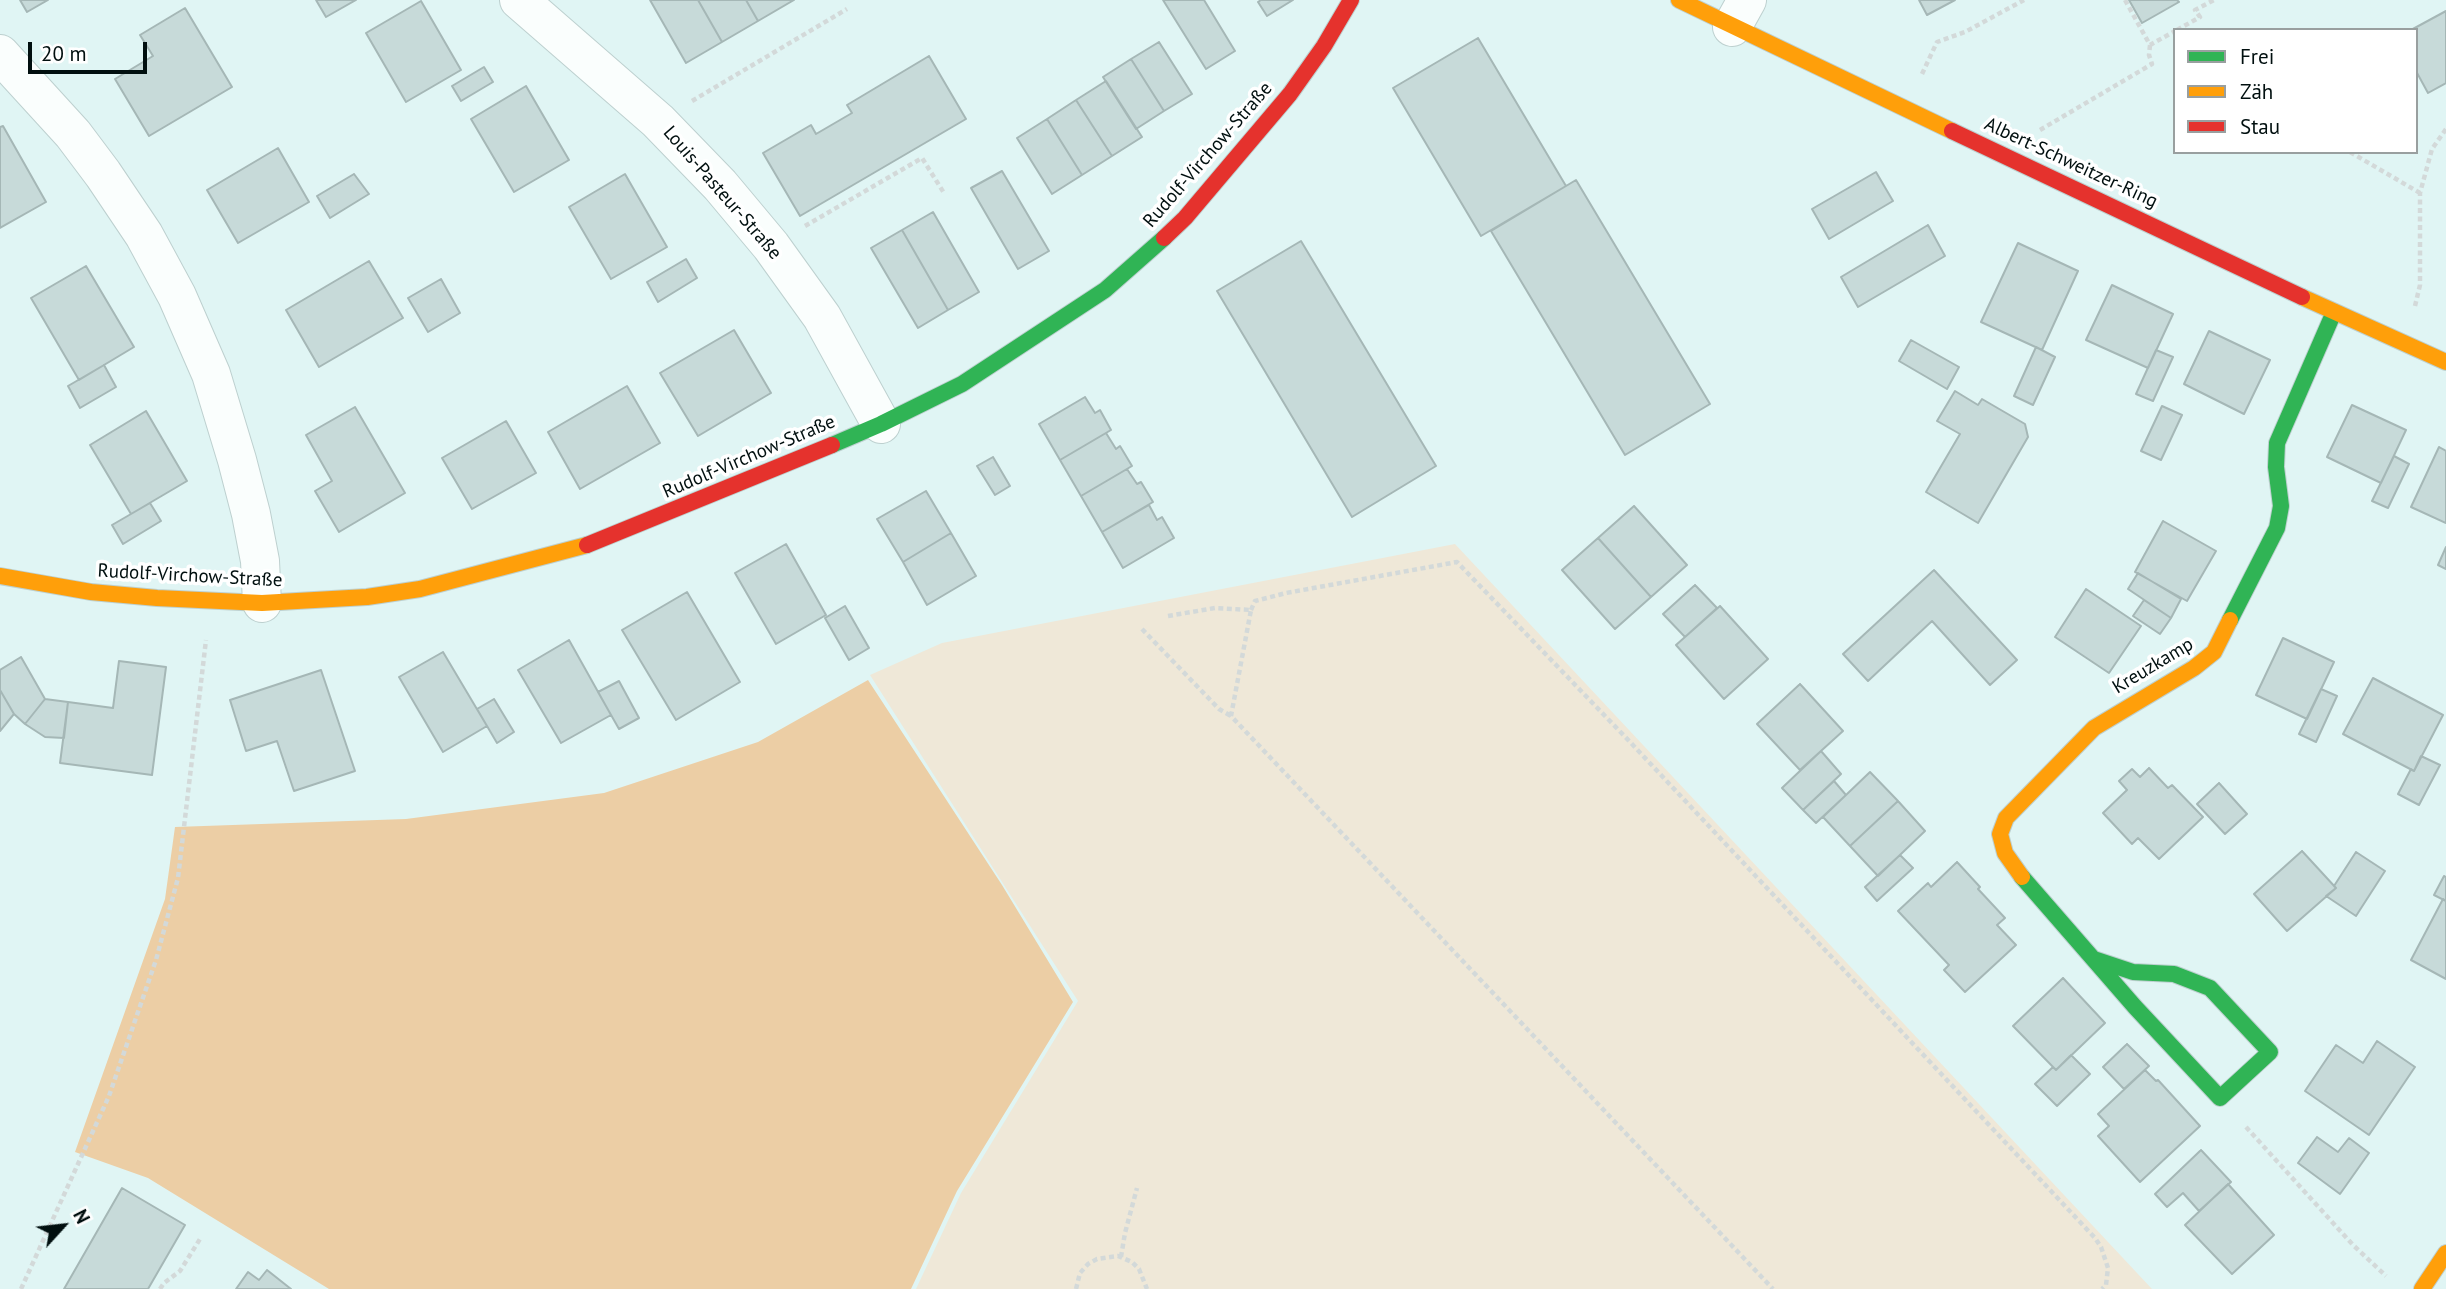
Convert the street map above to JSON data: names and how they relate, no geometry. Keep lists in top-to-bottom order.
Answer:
{
  "streets": {
    "street": [
      "Rudolf-Virchow-Straße",
      "Albert-Schweitzer-Ring",
      "Louis-Pasteur-Straße",
      "Kreuzkamp"
    ]
  },
  "crossings": [
    ["Rudolf-Virchow-Straße", "Louis-Pasteur-Straße"],
    ["Albert-Schweitzer-Ring", "Kreuzkamp"]
  ],
  "legend": ["Frei", "Zäh", "Stau"],
  "scale_bar": "20 m",
  "north": "top right"
}
